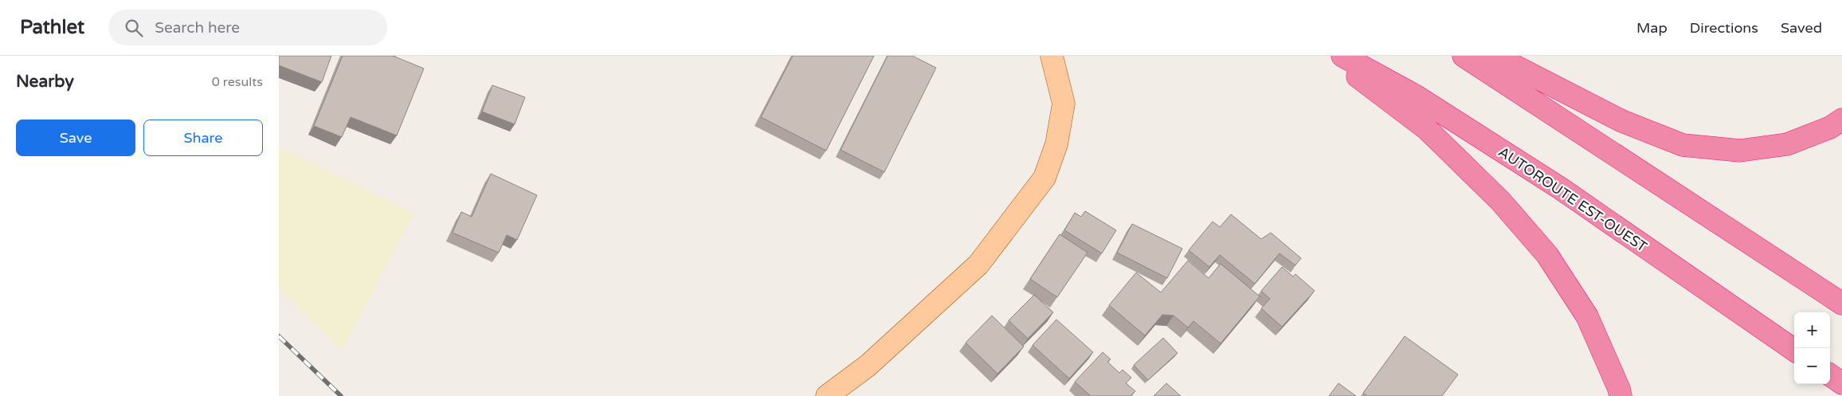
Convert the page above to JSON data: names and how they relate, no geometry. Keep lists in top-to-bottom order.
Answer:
{
  "streets": {
    "highway": ["AUTOROUTE EST-OUEST"]
  },
  "page": {
    "header": "Pathlet",
    "search": "Search here",
    "nav": ["Map", "Directions", "Saved"],
    "heading": ["Nearby", "0 results"],
    "buttons": ["Save", "Share"],
    "map_buttons": ["+", "−"]
  }
}
